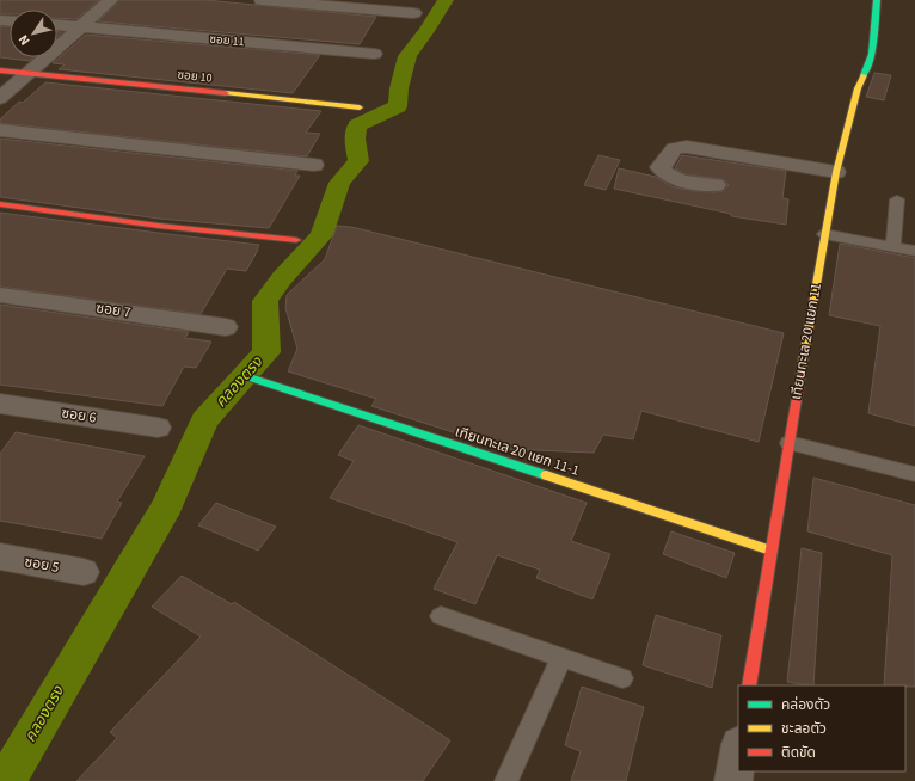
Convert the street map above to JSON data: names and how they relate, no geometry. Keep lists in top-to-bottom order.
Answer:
{
  "streets": {
    "street": [
      "ซอย 11",
      "ซอย 10",
      "ซอย 7",
      "เทียนทะเล 20 แยก 11",
      "ซอย 6",
      "เทียนทะเล 20 แยก 11-1",
      "ซอย 5"
    ]
  },
  "crossings": [
    ["เทียนทะเล 20 แยก 11", "เทียนทะเล 20 แยก 11-1"]
  ],
  "water": ["คลองตรง"],
  "legend": ["คล่องตัว", "ชะลอตัว", "ติดขัด"],
  "north": "bottom left"
}
